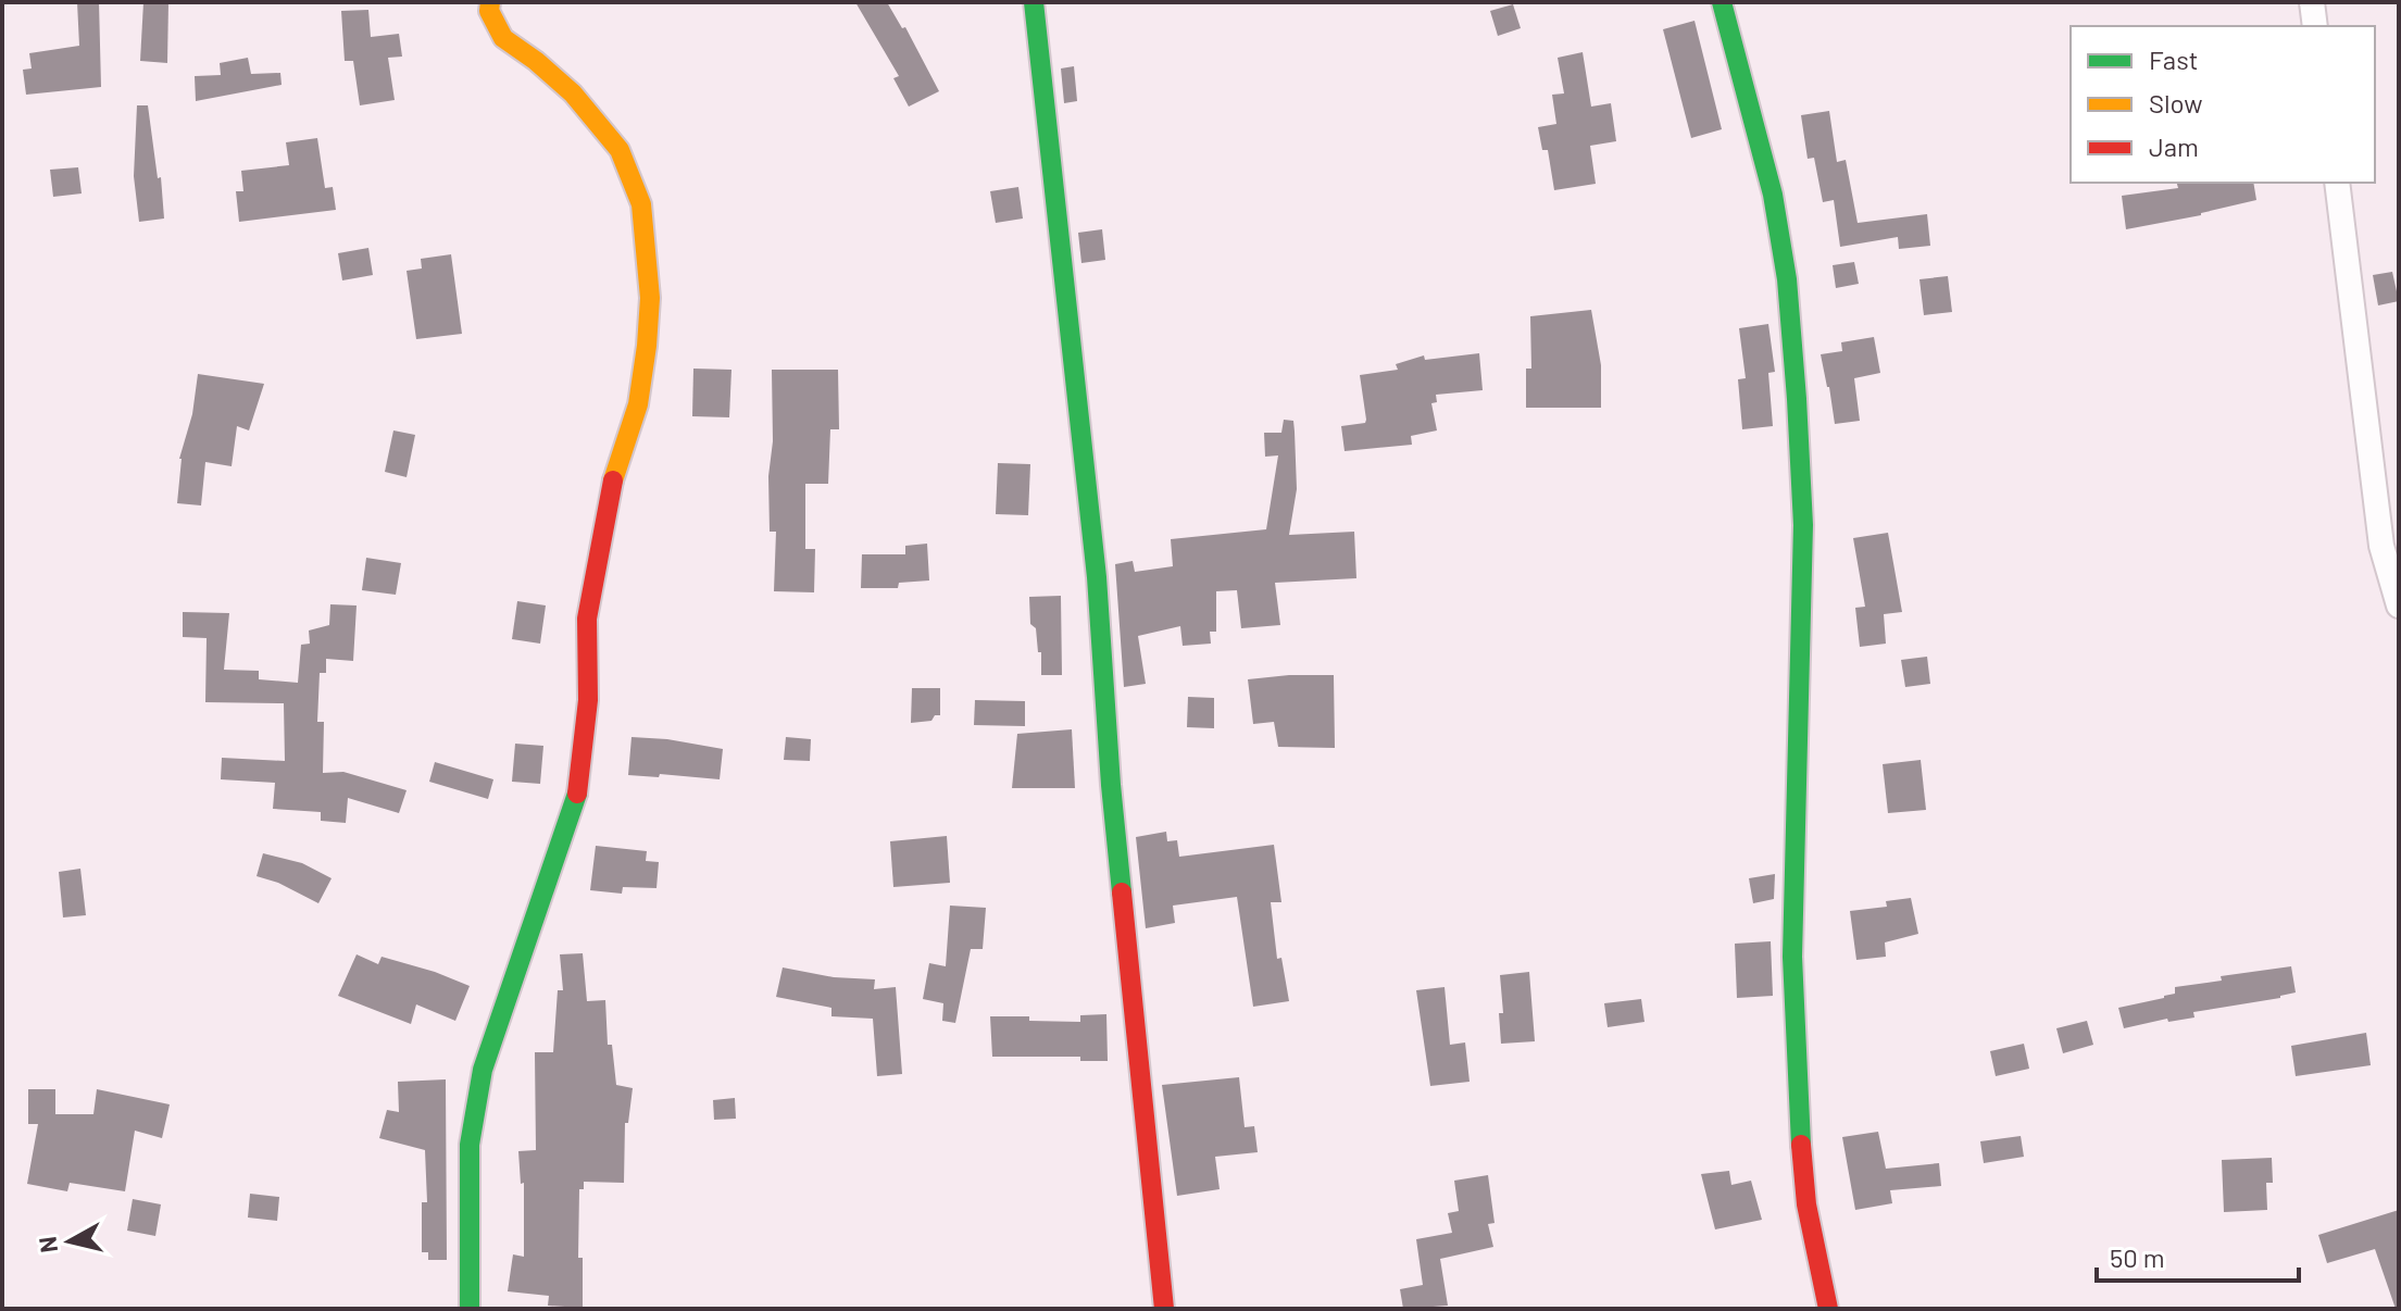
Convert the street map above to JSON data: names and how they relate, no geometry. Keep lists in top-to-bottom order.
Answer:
{
  "legend": ["Fast", "Slow", "Jam"],
  "scale_bar": "50 m",
  "north": "left"
}
